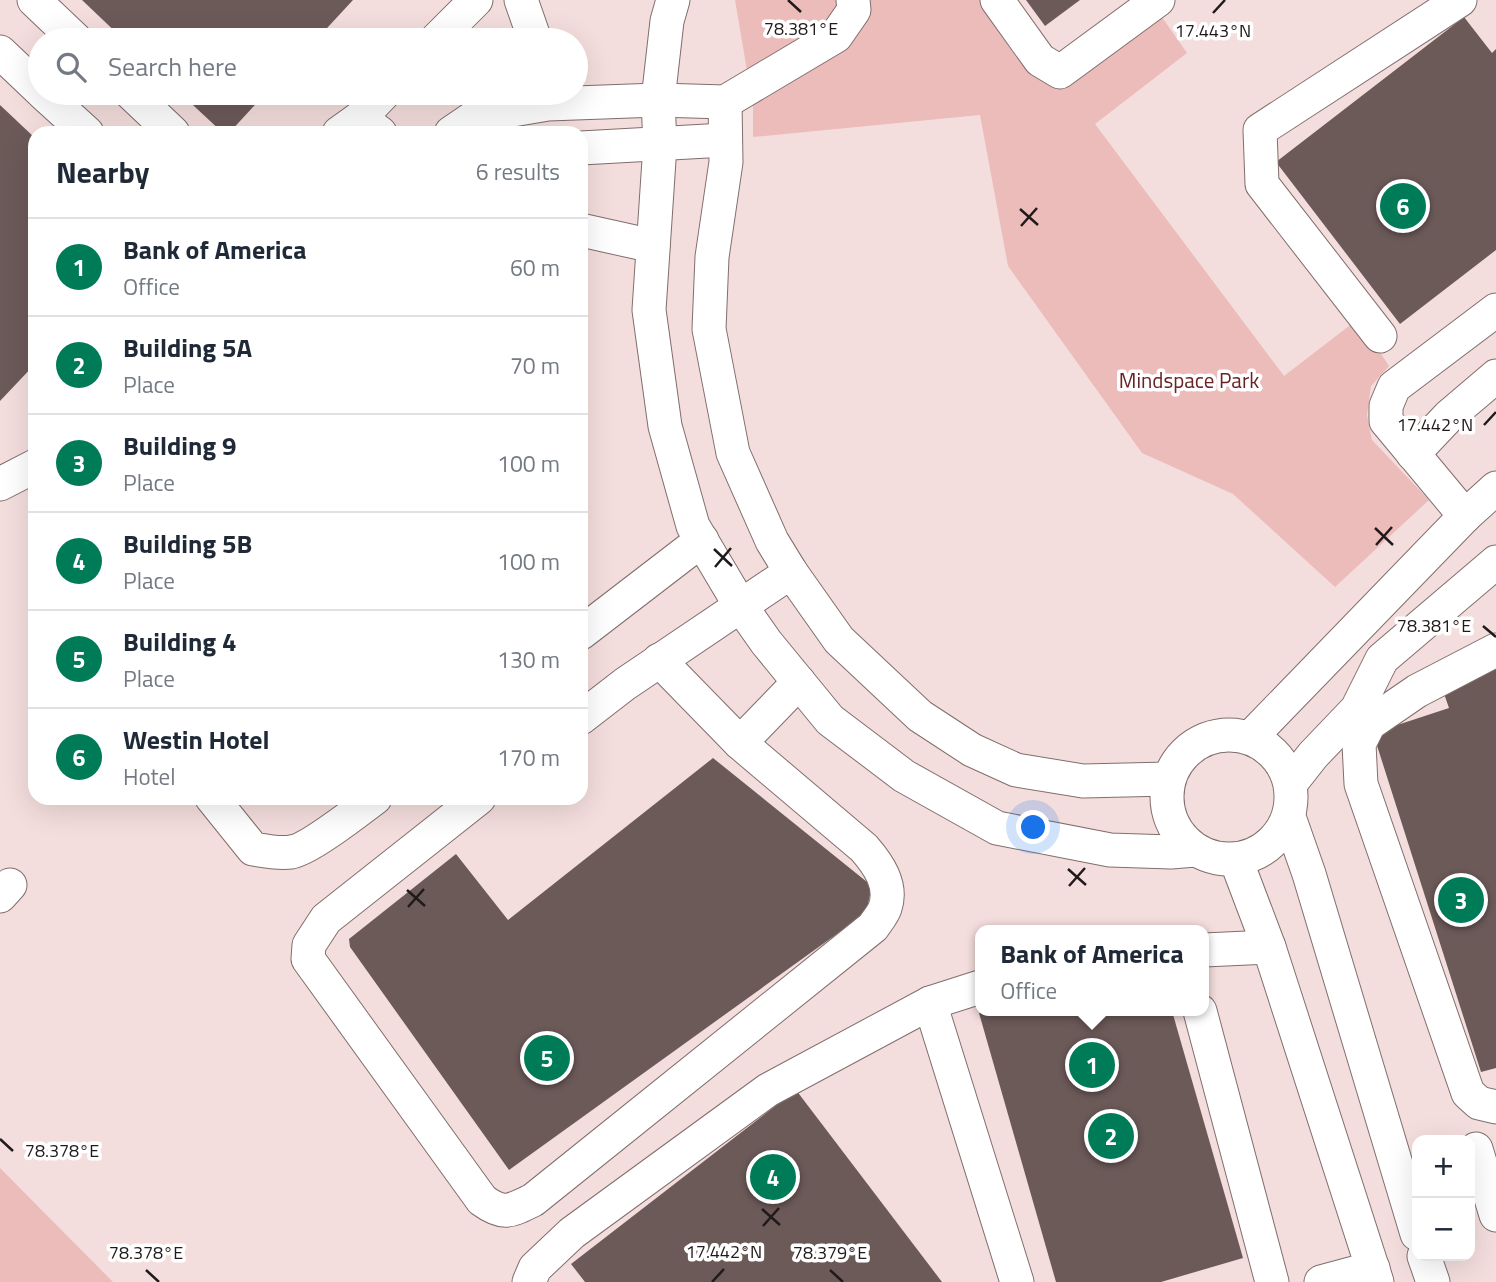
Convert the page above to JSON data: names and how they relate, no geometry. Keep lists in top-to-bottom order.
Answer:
{
  "parks": ["Mindspace Park"],
  "page": {
    "search": "Search here",
    "heading": ["Nearby", "6 results"],
    "pins": [
      "6",
      "3",
      "5",
      "1",
      "2",
      "4"
    ],
    "list": [
      {
        "mark": "1",
        "name": "Bank of America",
        "note": "Office",
        "value": "60 m"
      },
      {
        "mark": "2",
        "name": "Building 5A",
        "note": "Place",
        "value": "70 m"
      },
      {
        "mark": "3",
        "name": "Building 9",
        "note": "Place",
        "value": "100 m"
      },
      {
        "mark": "4",
        "name": "Building 5B",
        "note": "Place",
        "value": "100 m"
      },
      {
        "mark": "5",
        "name": "Building 4",
        "note": "Place",
        "value": "130 m"
      },
      {
        "mark": "6",
        "name": "Westin Hotel",
        "note": "Hotel",
        "value": "170 m"
      }
    ],
    "popup": ["Bank of America", "Office"],
    "map_buttons": ["+", "−"]
  },
  "coordinates": [
    "78.381°E",
    "17.443°N",
    "17.442°N",
    "78.378°E",
    "78.379°E"
  ]
}
